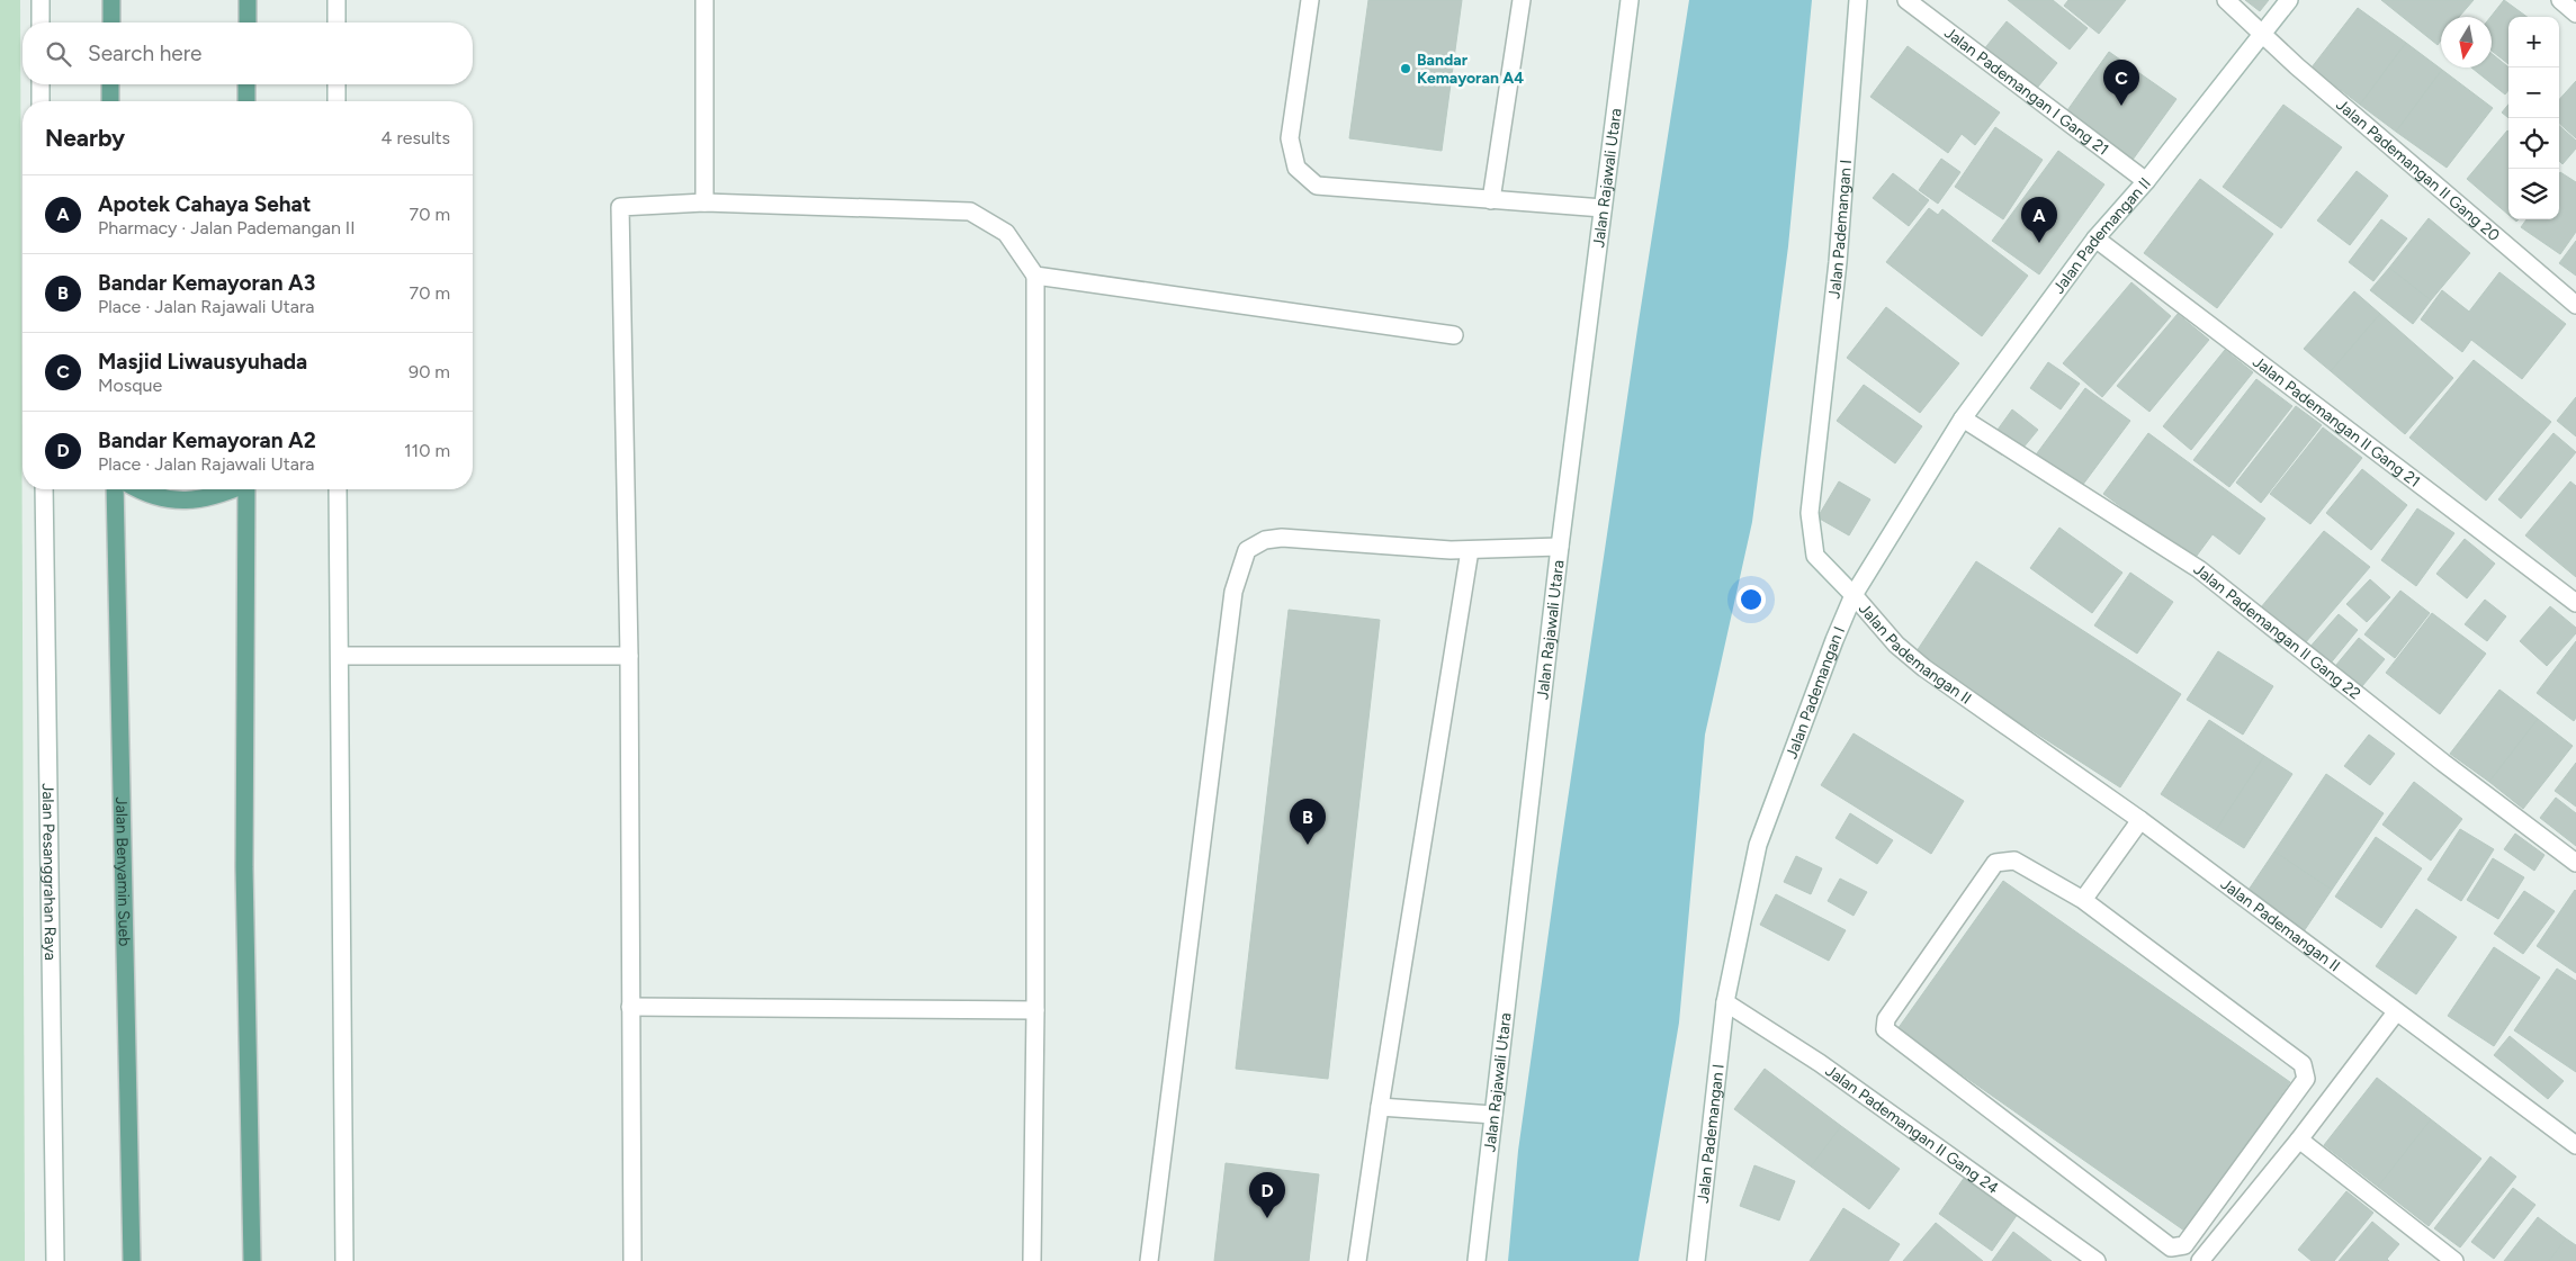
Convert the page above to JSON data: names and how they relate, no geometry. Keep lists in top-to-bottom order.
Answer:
{
  "streets": {
    "main road": ["Jalan Benyamin Sueb"],
    "street": [
      "Jalan Pademangan I Gang 21",
      "Jalan Pademangan II Gang 20",
      "Jalan Rajawali Utara",
      "Jalan Pademangan I",
      "Jalan Pademangan II",
      "Jalan Pademangan II Gang 21",
      "Jalan Pademangan II Gang 22",
      "Jalan Pesanggrahan Raya",
      "Jalan Pademangan II Gang 24"
    ]
  },
  "crossings": [
    ["Jalan Pademangan I Gang 21", "Jalan Pademangan II"],
    ["Jalan Pademangan II Gang 20", "Jalan Pademangan II"],
    ["Jalan Pademangan I", "Jalan Pademangan II"],
    ["Jalan Pademangan I", "Jalan Pademangan II Gang 24"],
    ["Jalan Pademangan II", "Jalan Pademangan II Gang 21"],
    ["Jalan Pademangan II", "Jalan Pademangan II Gang 22"]
  ],
  "places": ["Bandar Kemayoran A4"],
  "north": "bottom",
  "page": {
    "map_buttons": ["+", "−"],
    "search": "Search here",
    "pins": [
      "C",
      "A",
      "B",
      "D"
    ],
    "heading": ["Nearby", "4 results"],
    "list": [
      {
        "mark": "A",
        "name": "Apotek Cahaya Sehat",
        "note": "Pharmacy · Jalan Pademangan II",
        "value": "70 m"
      },
      {
        "mark": "B",
        "name": "Bandar Kemayoran A3",
        "note": "Place · Jalan Rajawali Utara",
        "value": "70 m"
      },
      {
        "mark": "C",
        "name": "Masjid Liwausyuhada",
        "note": "Mosque",
        "value": "90 m"
      },
      {
        "mark": "D",
        "name": "Bandar Kemayoran A2",
        "note": "Place · Jalan Rajawali Utara",
        "value": "110 m"
      }
    ]
  }
}
